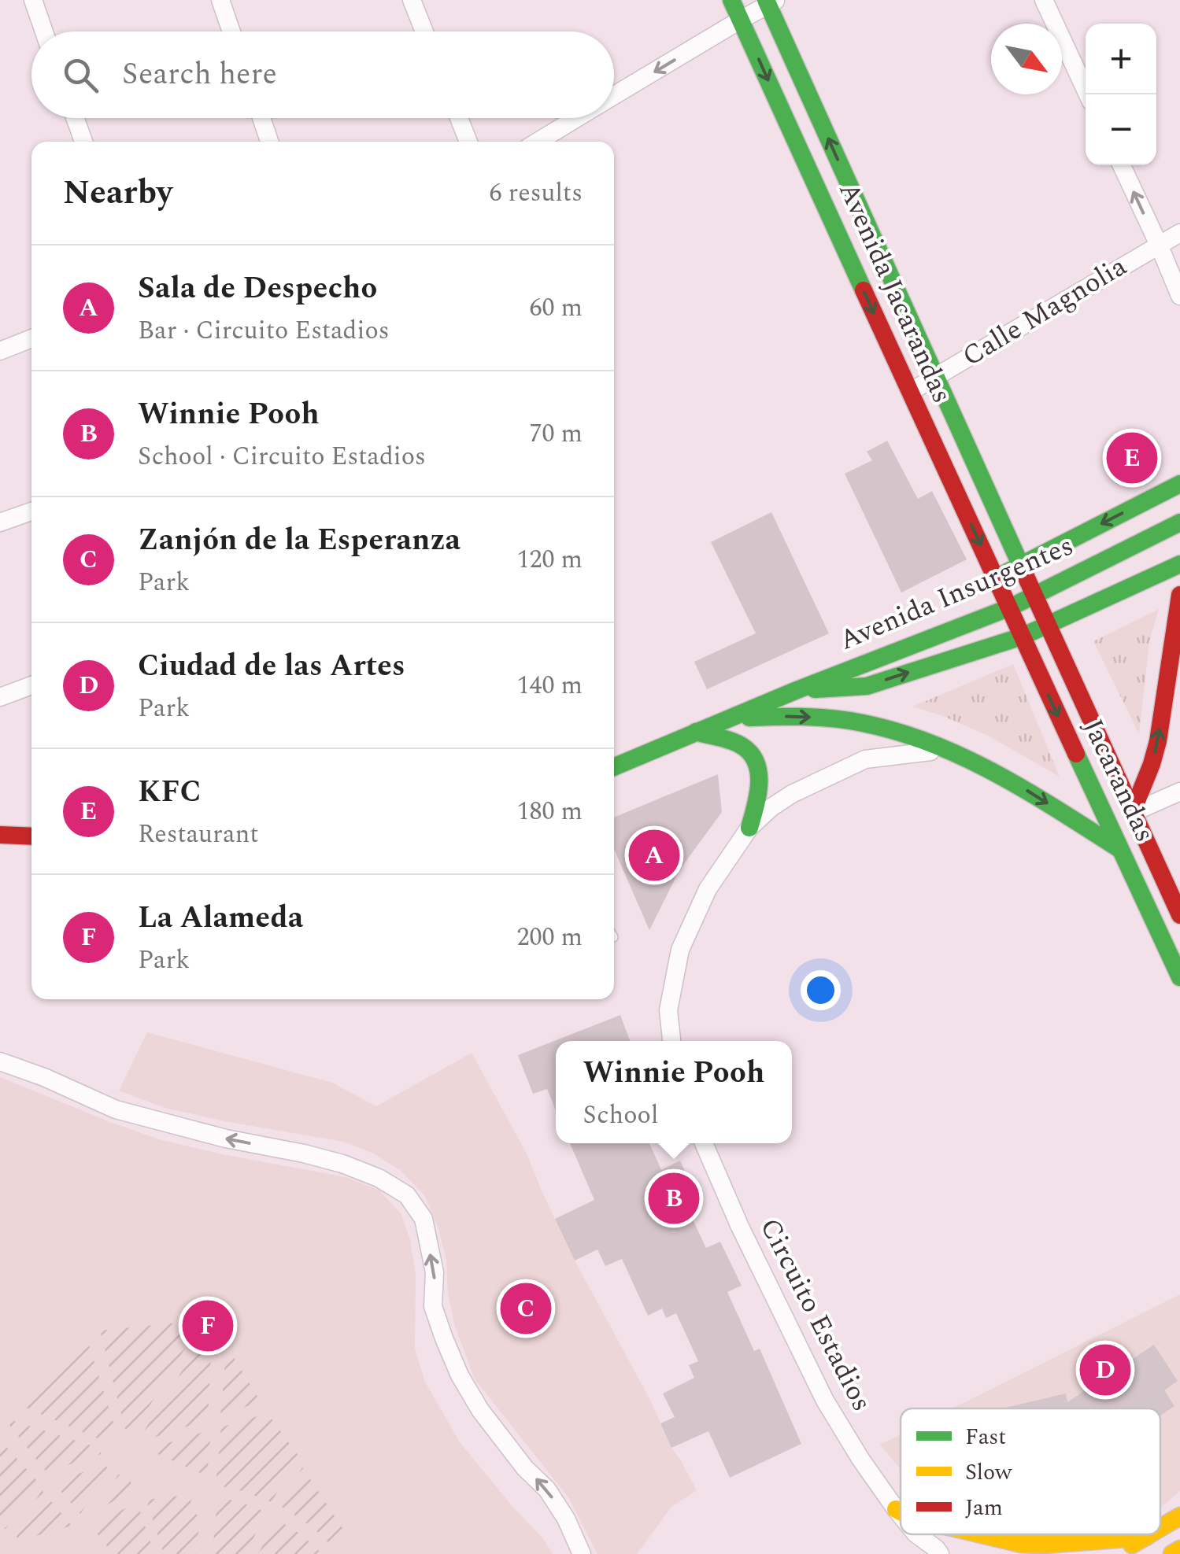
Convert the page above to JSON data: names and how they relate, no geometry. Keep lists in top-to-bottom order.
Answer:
{
  "streets": {
    "main road": ["Avenida Jacarandas", "Avenida Insurgentes", "Jacarandas"],
    "street": ["Calle Magnolia", "Circuito Estadios"]
  },
  "crossings": [
    ["Avenida Jacarandas", "Calle Magnolia"],
    ["Avenida Jacarandas", "Avenida Insurgentes"],
    ["Avenida Jacarandas", "Jacarandas"],
    ["Avenida Insurgentes", "Jacarandas"]
  ],
  "legend": ["Fast", "Slow", "Jam"],
  "north": "bottom right",
  "page": {
    "map_buttons": ["+", "−"],
    "search": "Search here",
    "heading": ["Nearby", "6 results"],
    "list": [
      {
        "mark": "A",
        "name": "Sala de Despecho",
        "note": "Bar · Circuito Estadios",
        "value": "60 m"
      },
      {
        "mark": "B",
        "name": "Winnie Pooh",
        "note": "School · Circuito Estadios",
        "value": "70 m"
      },
      {
        "mark": "C",
        "name": "Zanjón de la Esperanza",
        "note": "Park",
        "value": "120 m"
      },
      {
        "mark": "D",
        "name": "Ciudad de las Artes",
        "note": "Park",
        "value": "140 m"
      },
      {
        "mark": "E",
        "name": "KFC",
        "note": "Restaurant",
        "value": "180 m"
      },
      {
        "mark": "F",
        "name": "La Alameda",
        "note": "Park",
        "value": "200 m"
      }
    ],
    "pins": [
      "E",
      "A",
      "B",
      "C",
      "F",
      "D"
    ],
    "popup": ["Winnie Pooh", "School"]
  }
}
